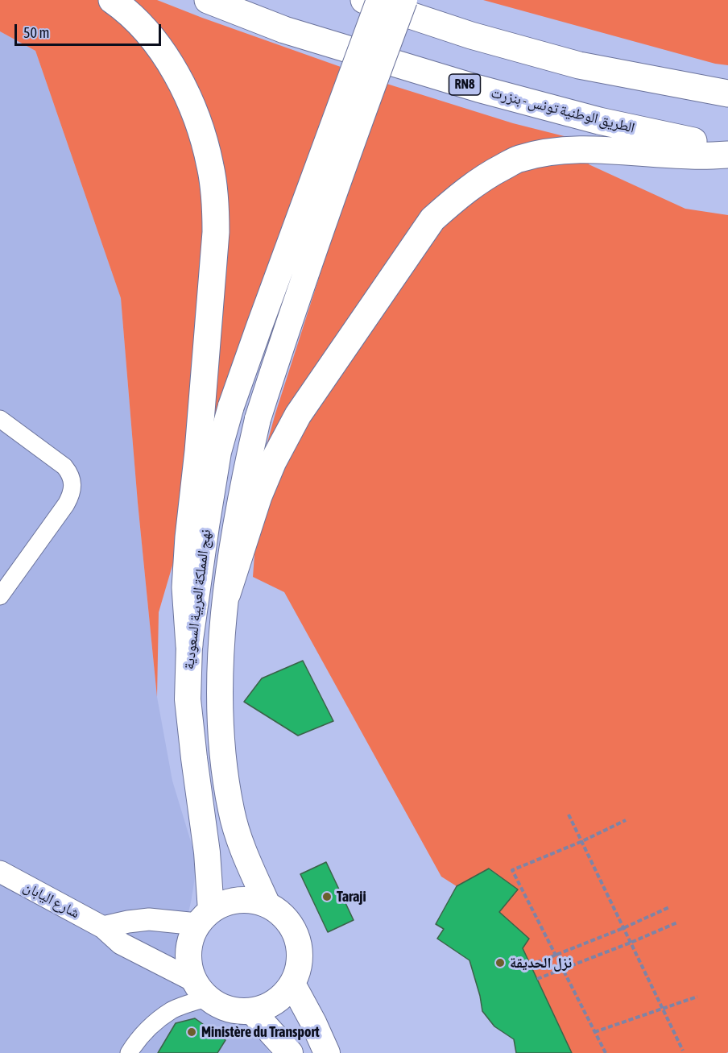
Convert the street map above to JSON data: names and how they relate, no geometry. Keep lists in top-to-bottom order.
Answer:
{
  "streets": {
    "highway": ["RN8", "الطريق الوطنية تونس - بنزرت"],
    "main road": ["نهج المملكة العربية السعودية"],
    "street": ["شارع اليابان"]
  },
  "crossings": [
    ["نهج المملكة العربية السعودية", "شارع اليابان"]
  ],
  "places": ["Taraji", "نزل الحديقة", "Ministère du Transport"],
  "scale_bar": "50 m"
}
